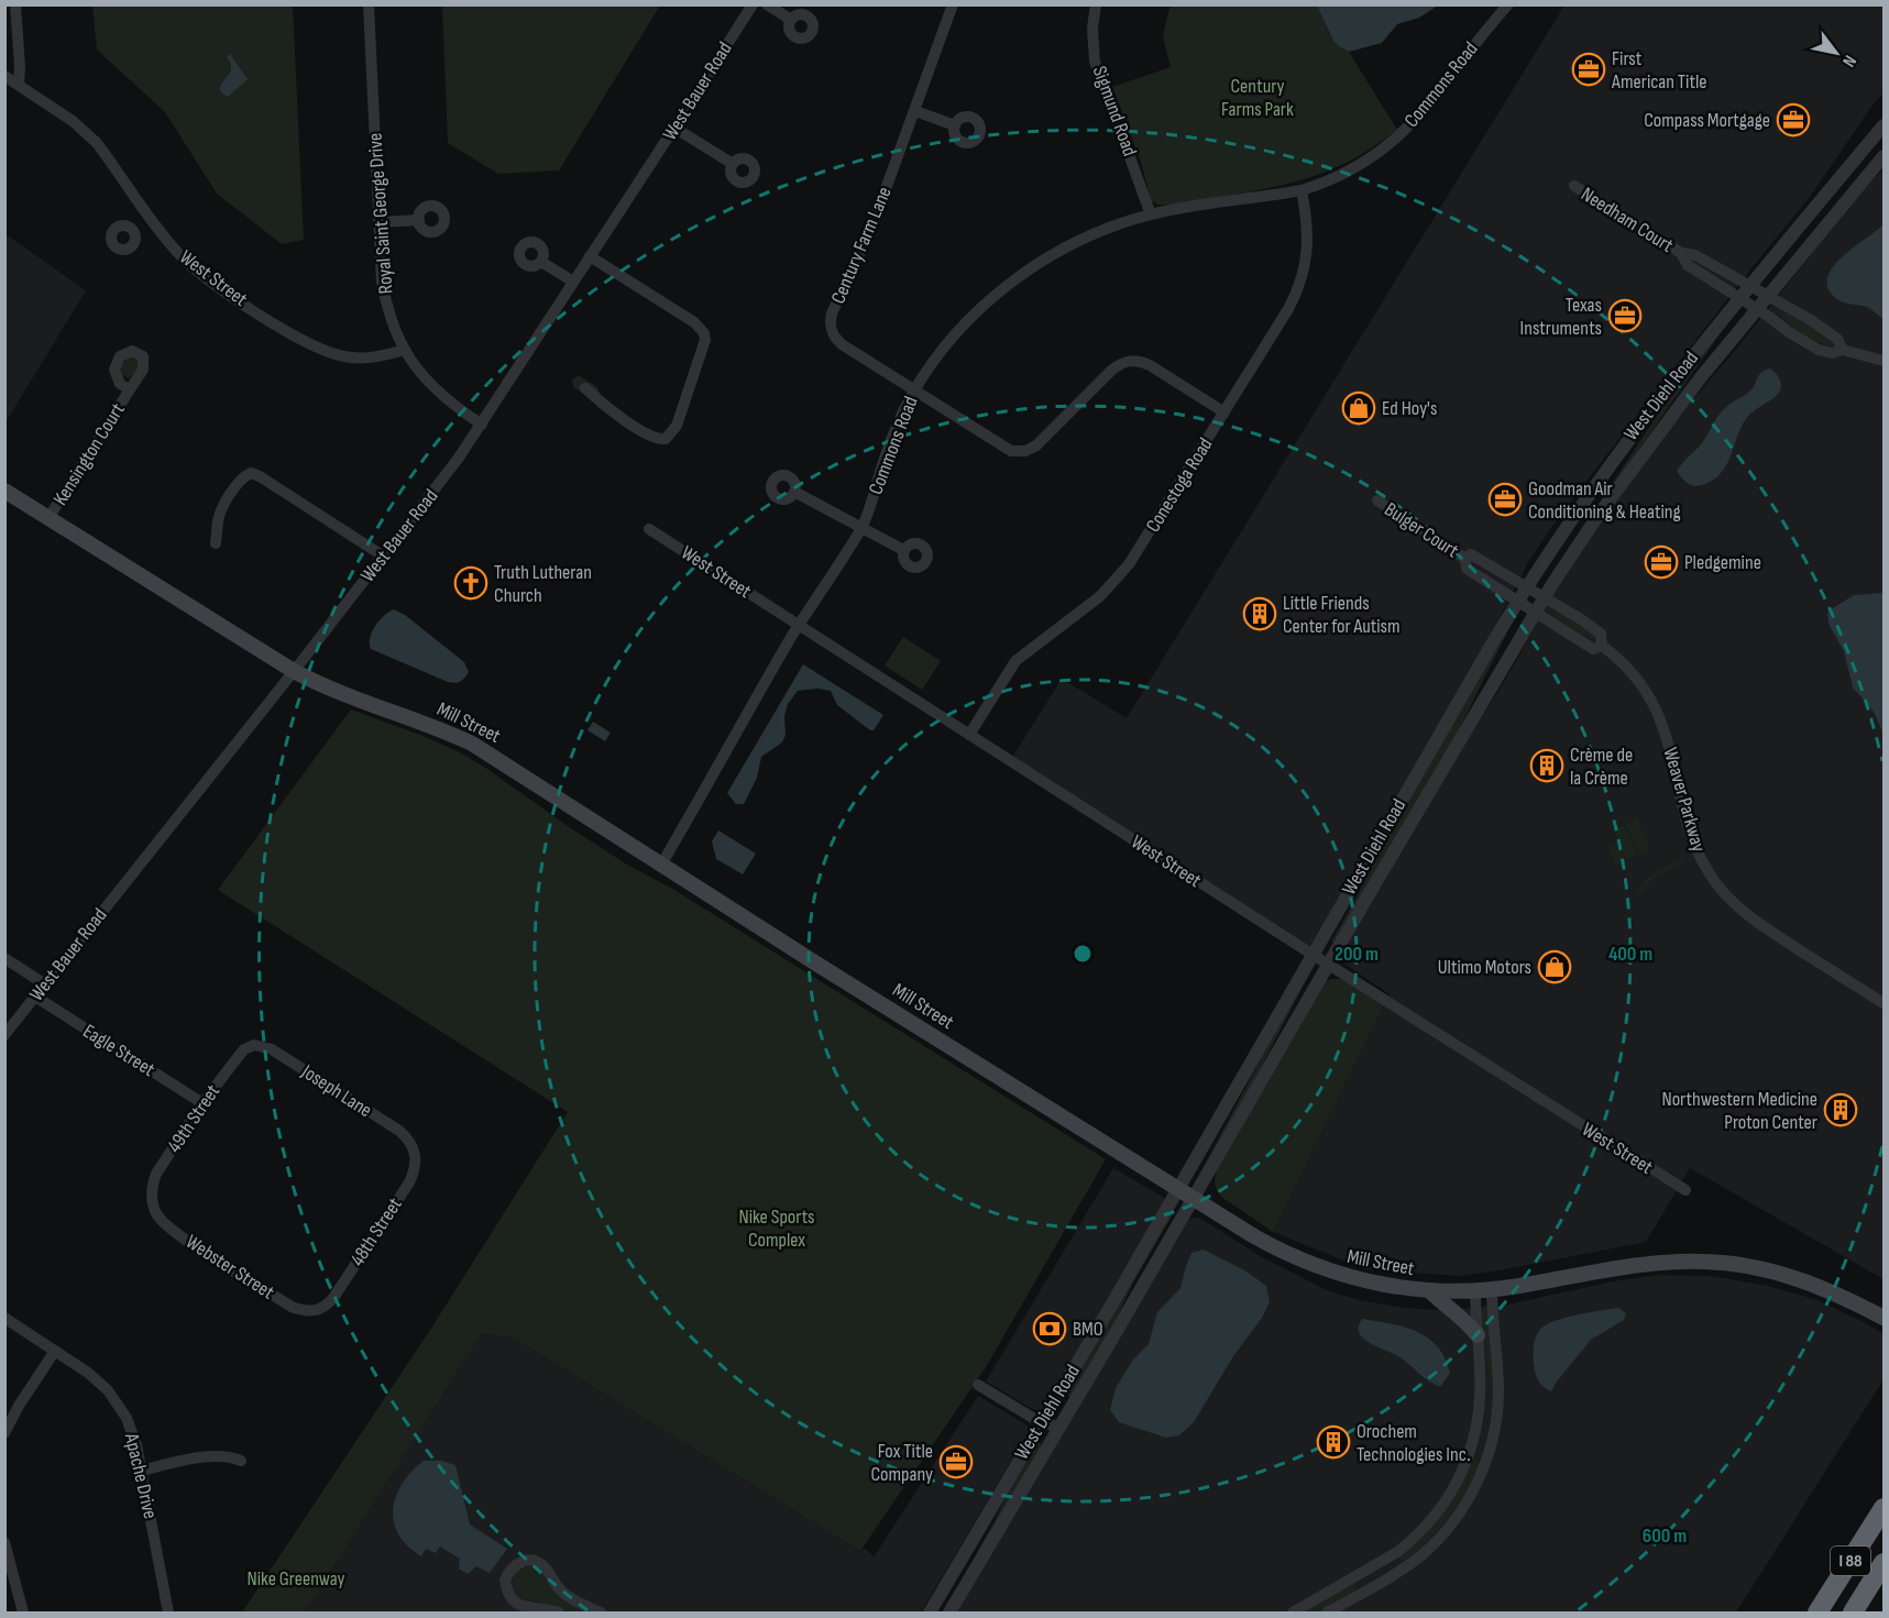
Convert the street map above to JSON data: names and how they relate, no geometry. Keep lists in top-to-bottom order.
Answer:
{
  "streets": {
    "highway": ["I 88"],
    "main road": ["Mill Street"],
    "street": [
      "Commons Road",
      "West Bauer Road",
      "Sigmund Road",
      "Royal Saint George Drive",
      "Needham Court",
      "Century Farm Lane",
      "West Street",
      "West Diehl Road",
      "Kensington Court",
      "Conestoga Road",
      "Bulger Court",
      "Weaver Parkway",
      "Eagle Street",
      "Joseph Lane",
      "49th Street",
      "48th Street",
      "Webster Street",
      "Apache Drive"
    ]
  },
  "crossings": [
    ["Commons Road", "Sigmund Road"],
    ["Commons Road", "Century Farm Lane"],
    ["Commons Road", "West Street"],
    ["Commons Road", "Conestoga Road"],
    ["Commons Road", "Mill Street"],
    ["West Bauer Road", "Royal Saint George Drive"],
    ["West Bauer Road", "Mill Street"],
    ["West Bauer Road", "Eagle Street"],
    ["Royal Saint George Drive", "West Street"],
    ["Needham Court", "West Diehl Road"],
    ["Century Farm Lane", "Conestoga Road"],
    ["West Street", "West Diehl Road"],
    ["West Street", "Conestoga Road"],
    ["West Diehl Road", "Bulger Court"],
    ["West Diehl Road", "Mill Street"],
    ["West Diehl Road", "Weaver Parkway"],
    ["Kensington Court", "Mill Street"],
    ["Bulger Court", "Weaver Parkway"],
    ["Eagle Street", "49th Street"],
    ["Joseph Lane", "49th Street"],
    ["Joseph Lane", "48th Street"],
    ["49th Street", "Webster Street"],
    ["48th Street", "Webster Street"]
  ],
  "parks": ["Century Farms Park", "Nike Sports Complex", "Nike Greenway"],
  "places": {
    "office": [
      "First American Title",
      "Compass Mortgage",
      "Texas Instruments",
      "Goodman Air Conditioning & Heating",
      "Pledgemine",
      "Fox Title Company"
    ],
    "shop": ["Ed Hoy's", "Ultimo Motors"],
    "church": ["Truth Lutheran Church"],
    "building": [
      "Little Friends Center for Autism",
      "Crème de la Crème",
      "Northwestern Medicine Proton Center",
      "Orochem Technologies Inc."
    ],
    "bank": ["BMO"]
  },
  "north": "bottom right",
  "rings": ["200 m", "400 m", "600 m"]
}
